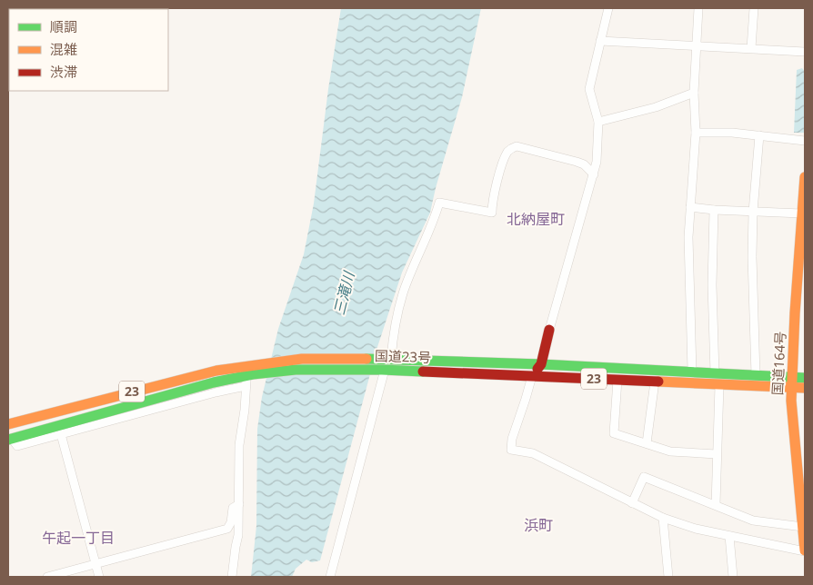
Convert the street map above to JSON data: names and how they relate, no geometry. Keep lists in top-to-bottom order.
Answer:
{
  "streets": {
    "main road": ["国道23号", "国道164号", "23"]
  },
  "crossings": [
    ["国道23号", "国道164号"]
  ],
  "districts": ["北納屋町", "浜町", "午起一丁目"],
  "water": ["三滝川"],
  "legend": ["順調", "混雑", "渋滞"]
}
